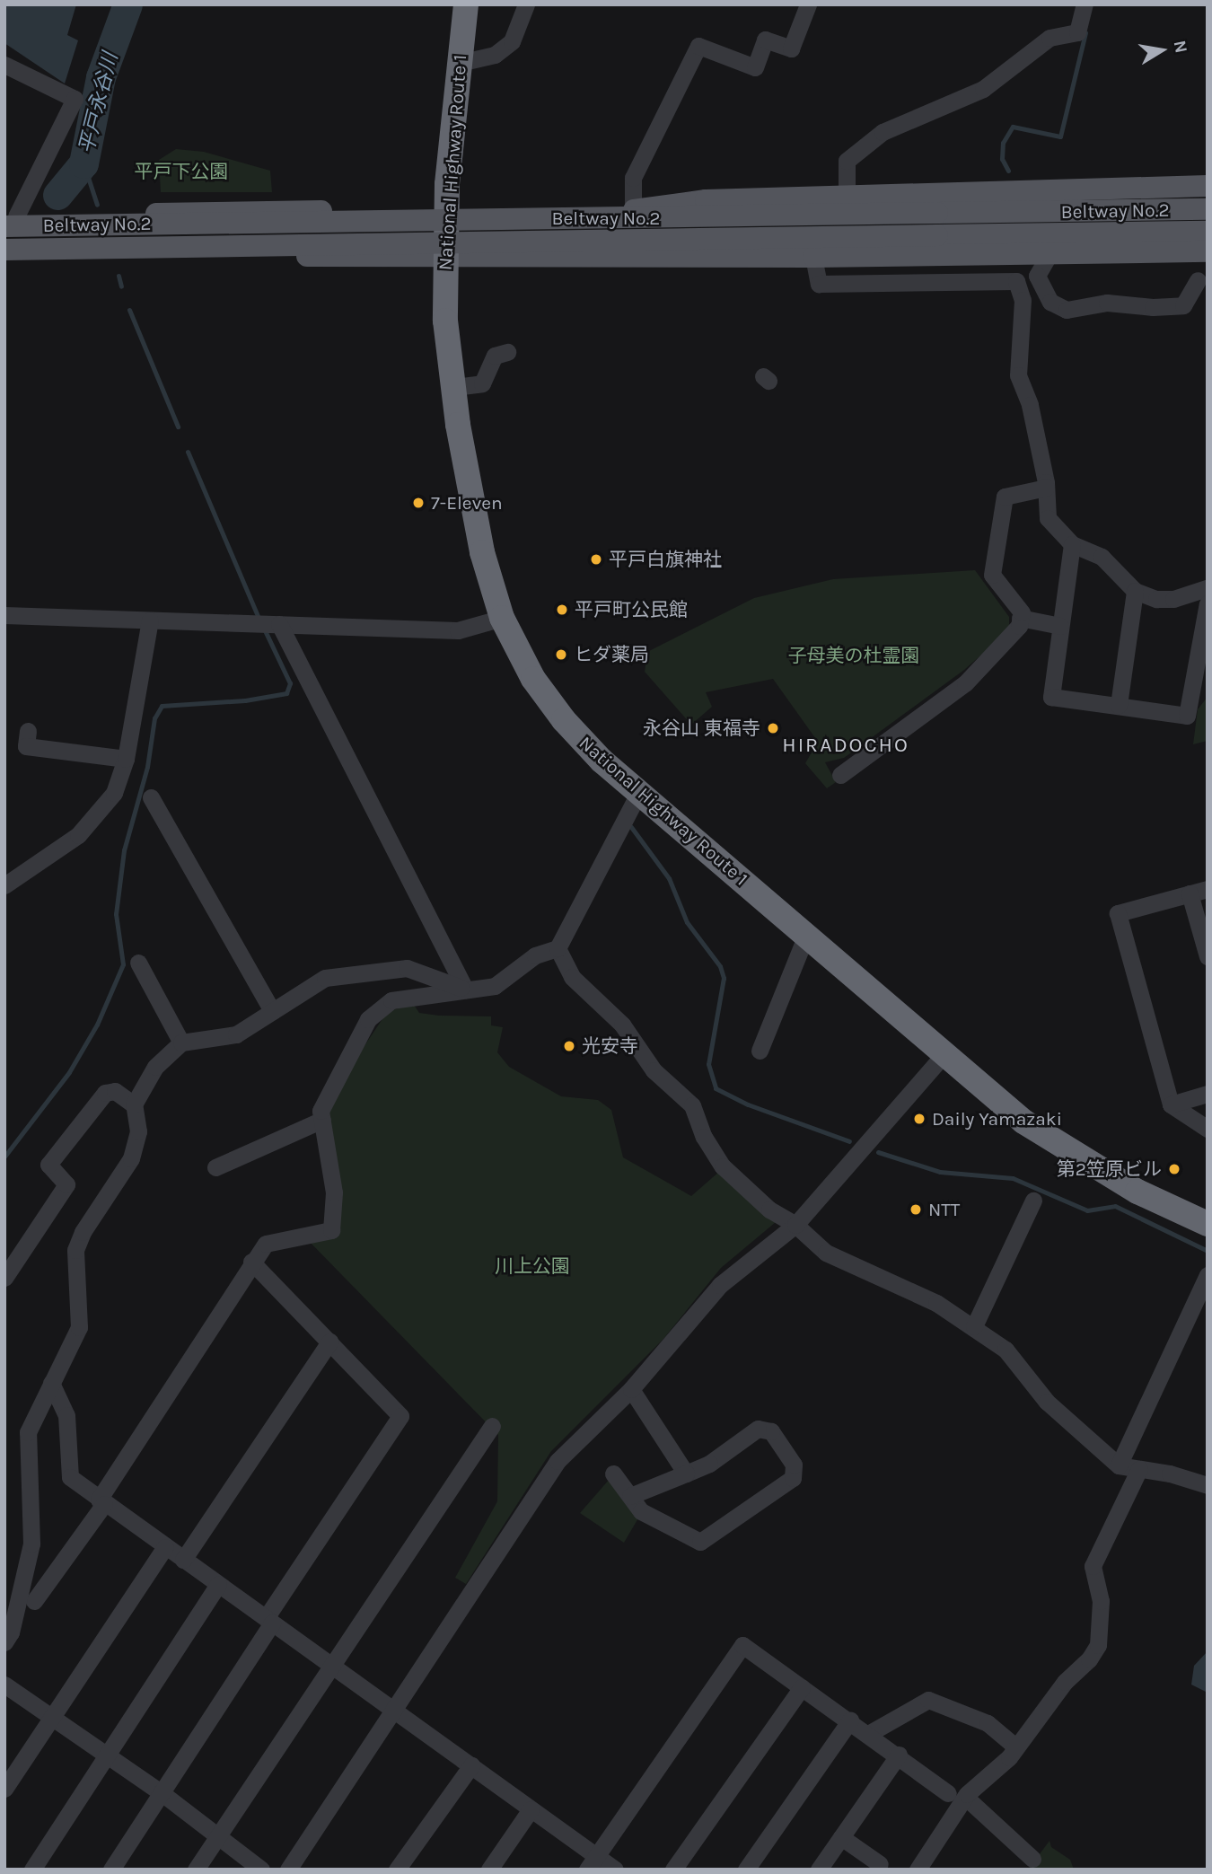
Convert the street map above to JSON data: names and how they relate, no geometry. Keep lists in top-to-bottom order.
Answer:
{
  "streets": {
    "highway": ["National Highway Route 1"],
    "main road": ["Beltway No.2"]
  },
  "districts": ["HIRADOCHO"],
  "water": ["平戸永谷川"],
  "parks": ["平戸下公園", "子母美の杜霊園", "川上公園"],
  "places": [
    "7-Eleven",
    "平戸白旗神社",
    "平戸町公民館",
    "ヒダ薬局",
    "永谷山 東福寺",
    "光安寺",
    "Daily Yamazaki",
    "第2笠原ビル",
    "NTT"
  ],
  "north": "right"
}
